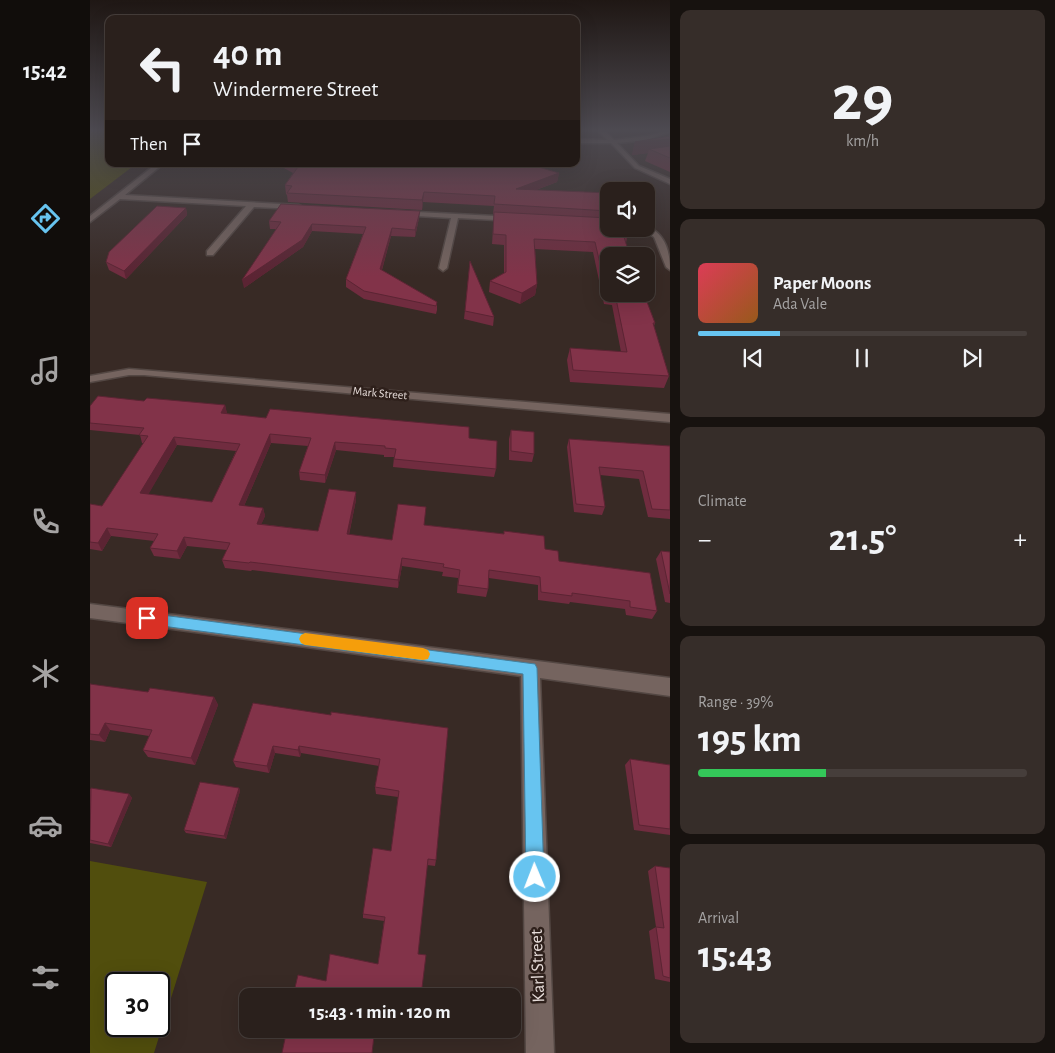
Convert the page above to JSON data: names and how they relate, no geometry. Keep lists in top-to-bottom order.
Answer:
{
  "streets": {
    "street": ["Mark Street", "Karl Street"]
  },
  "page": {
    "tabs": "15:42",
    "tile": [
      ["29", "km/h"],
      "Climate",
      ["Range · 39%", "195 km"],
      ["Arrival", "15:43"]
    ],
    "turn": ["40 m", "Windermere Street"],
    "then": "Then",
    "song": ["Paper Moons", "Ada Vale"],
    "heat": ["−", "21.5°", "+"],
    "limit": "30",
    "trip": "15:43 · 1 min · 120 m"
  }
}
